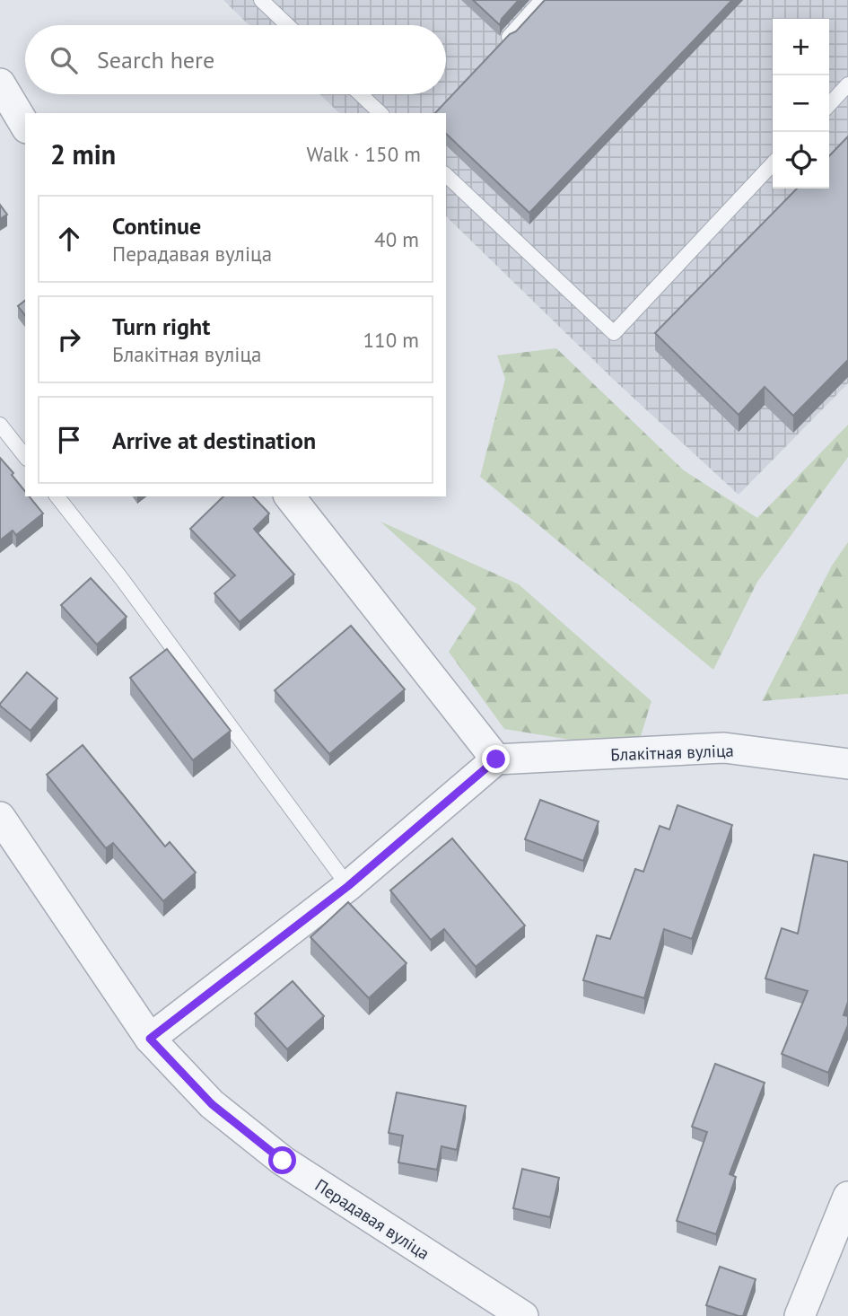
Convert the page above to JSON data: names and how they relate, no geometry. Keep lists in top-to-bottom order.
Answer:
{
  "streets": {
    "street": ["Блакітная вуліца", "Перадавая вуліца"]
  },
  "page": {
    "map_buttons": ["+", "−"],
    "search": "Search here",
    "heading": ["2 min", "Walk · 150 m"],
    "list": [
      ["Continue", "Перадавая вуліца", "40 m"],
      ["Turn right", "Блакітная вуліца", "110 m"],
      "Arrive at destination"
    ]
  }
}
